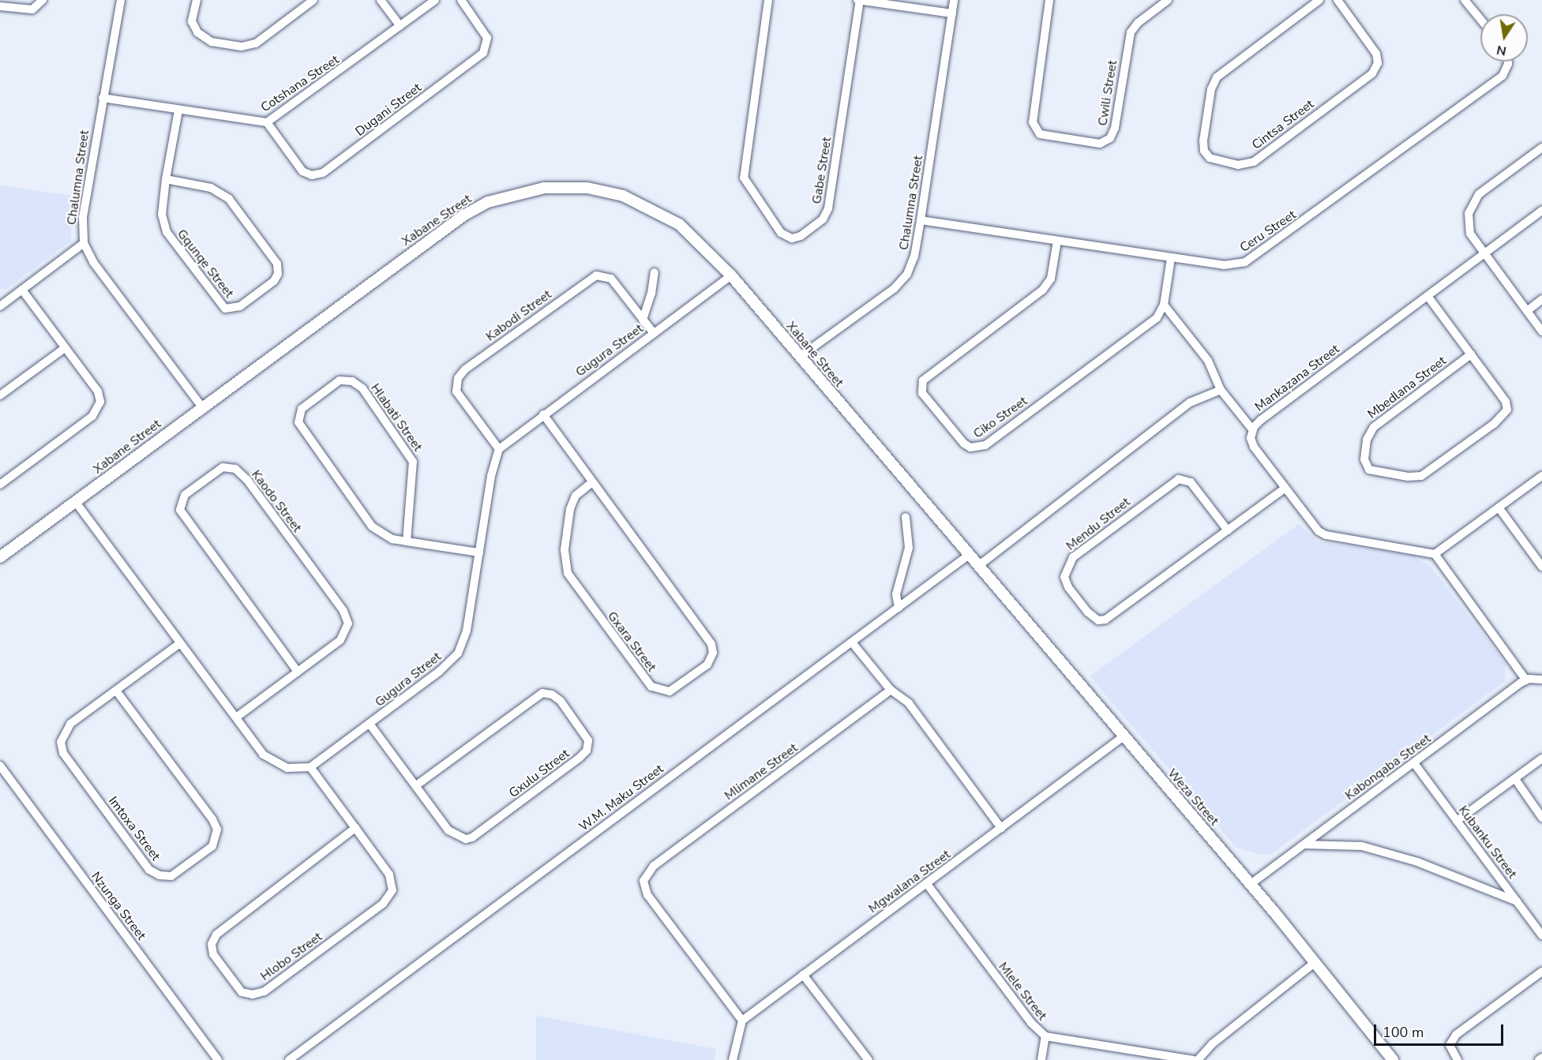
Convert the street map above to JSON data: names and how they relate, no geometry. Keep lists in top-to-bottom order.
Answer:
{
  "streets": {
    "street": [
      "Cotshana Street",
      "Cwili Street",
      "Dugani Street",
      "Cintsa Street",
      "Gabe Street",
      "Chalumna Street",
      "Xabane Street",
      "Ceru Street",
      "Gqunqe Street",
      "Kabodi Street",
      "Gugura Street",
      "Mankazana Street",
      "Mbedlana Street",
      "Hlabati Street",
      "Ciko Street",
      "Kaodo Street",
      "Mendu Street",
      "Gxara Street",
      "Kabonqaba Street",
      "Mlimane Street",
      "Gxulu Street",
      "Weza Street",
      "W.M. Maku Street",
      "Imtoxa Street",
      "Kubanku Street",
      "Mgwalana Street",
      "Nzunga Street",
      "Hlobo Street",
      "Mlele Street"
    ]
  },
  "crossings": [
    ["Cotshana Street", "Dugani Street"],
    ["Cotshana Street", "Chalumna Street"],
    ["Cotshana Street", "Gqunqe Street"],
    ["Chalumna Street", "Xabane Street"],
    ["Chalumna Street", "Ceru Street"],
    ["Xabane Street", "Gugura Street"],
    ["Xabane Street", "Weza Street"],
    ["Xabane Street", "W.M. Maku Street"],
    ["Ceru Street", "Ciko Street"],
    ["Kabodi Street", "Gugura Street"],
    ["Gugura Street", "Hlabati Street"],
    ["Gugura Street", "Gxara Street"],
    ["Gugura Street", "Gxulu Street"],
    ["Gugura Street", "Hlobo Street"],
    ["Mankazana Street", "Mbedlana Street"],
    ["Mankazana Street", "Mendu Street"],
    ["Kabonqaba Street", "Weza Street"],
    ["Kabonqaba Street", "Kubanku Street"],
    ["Mlimane Street", "Mgwalana Street"],
    ["Weza Street", "W.M. Maku Street"],
    ["Weza Street", "Mgwalana Street"],
    ["Mgwalana Street", "Mlele Street"]
  ],
  "scale_bar": "100 m",
  "north": "bottom"
}
